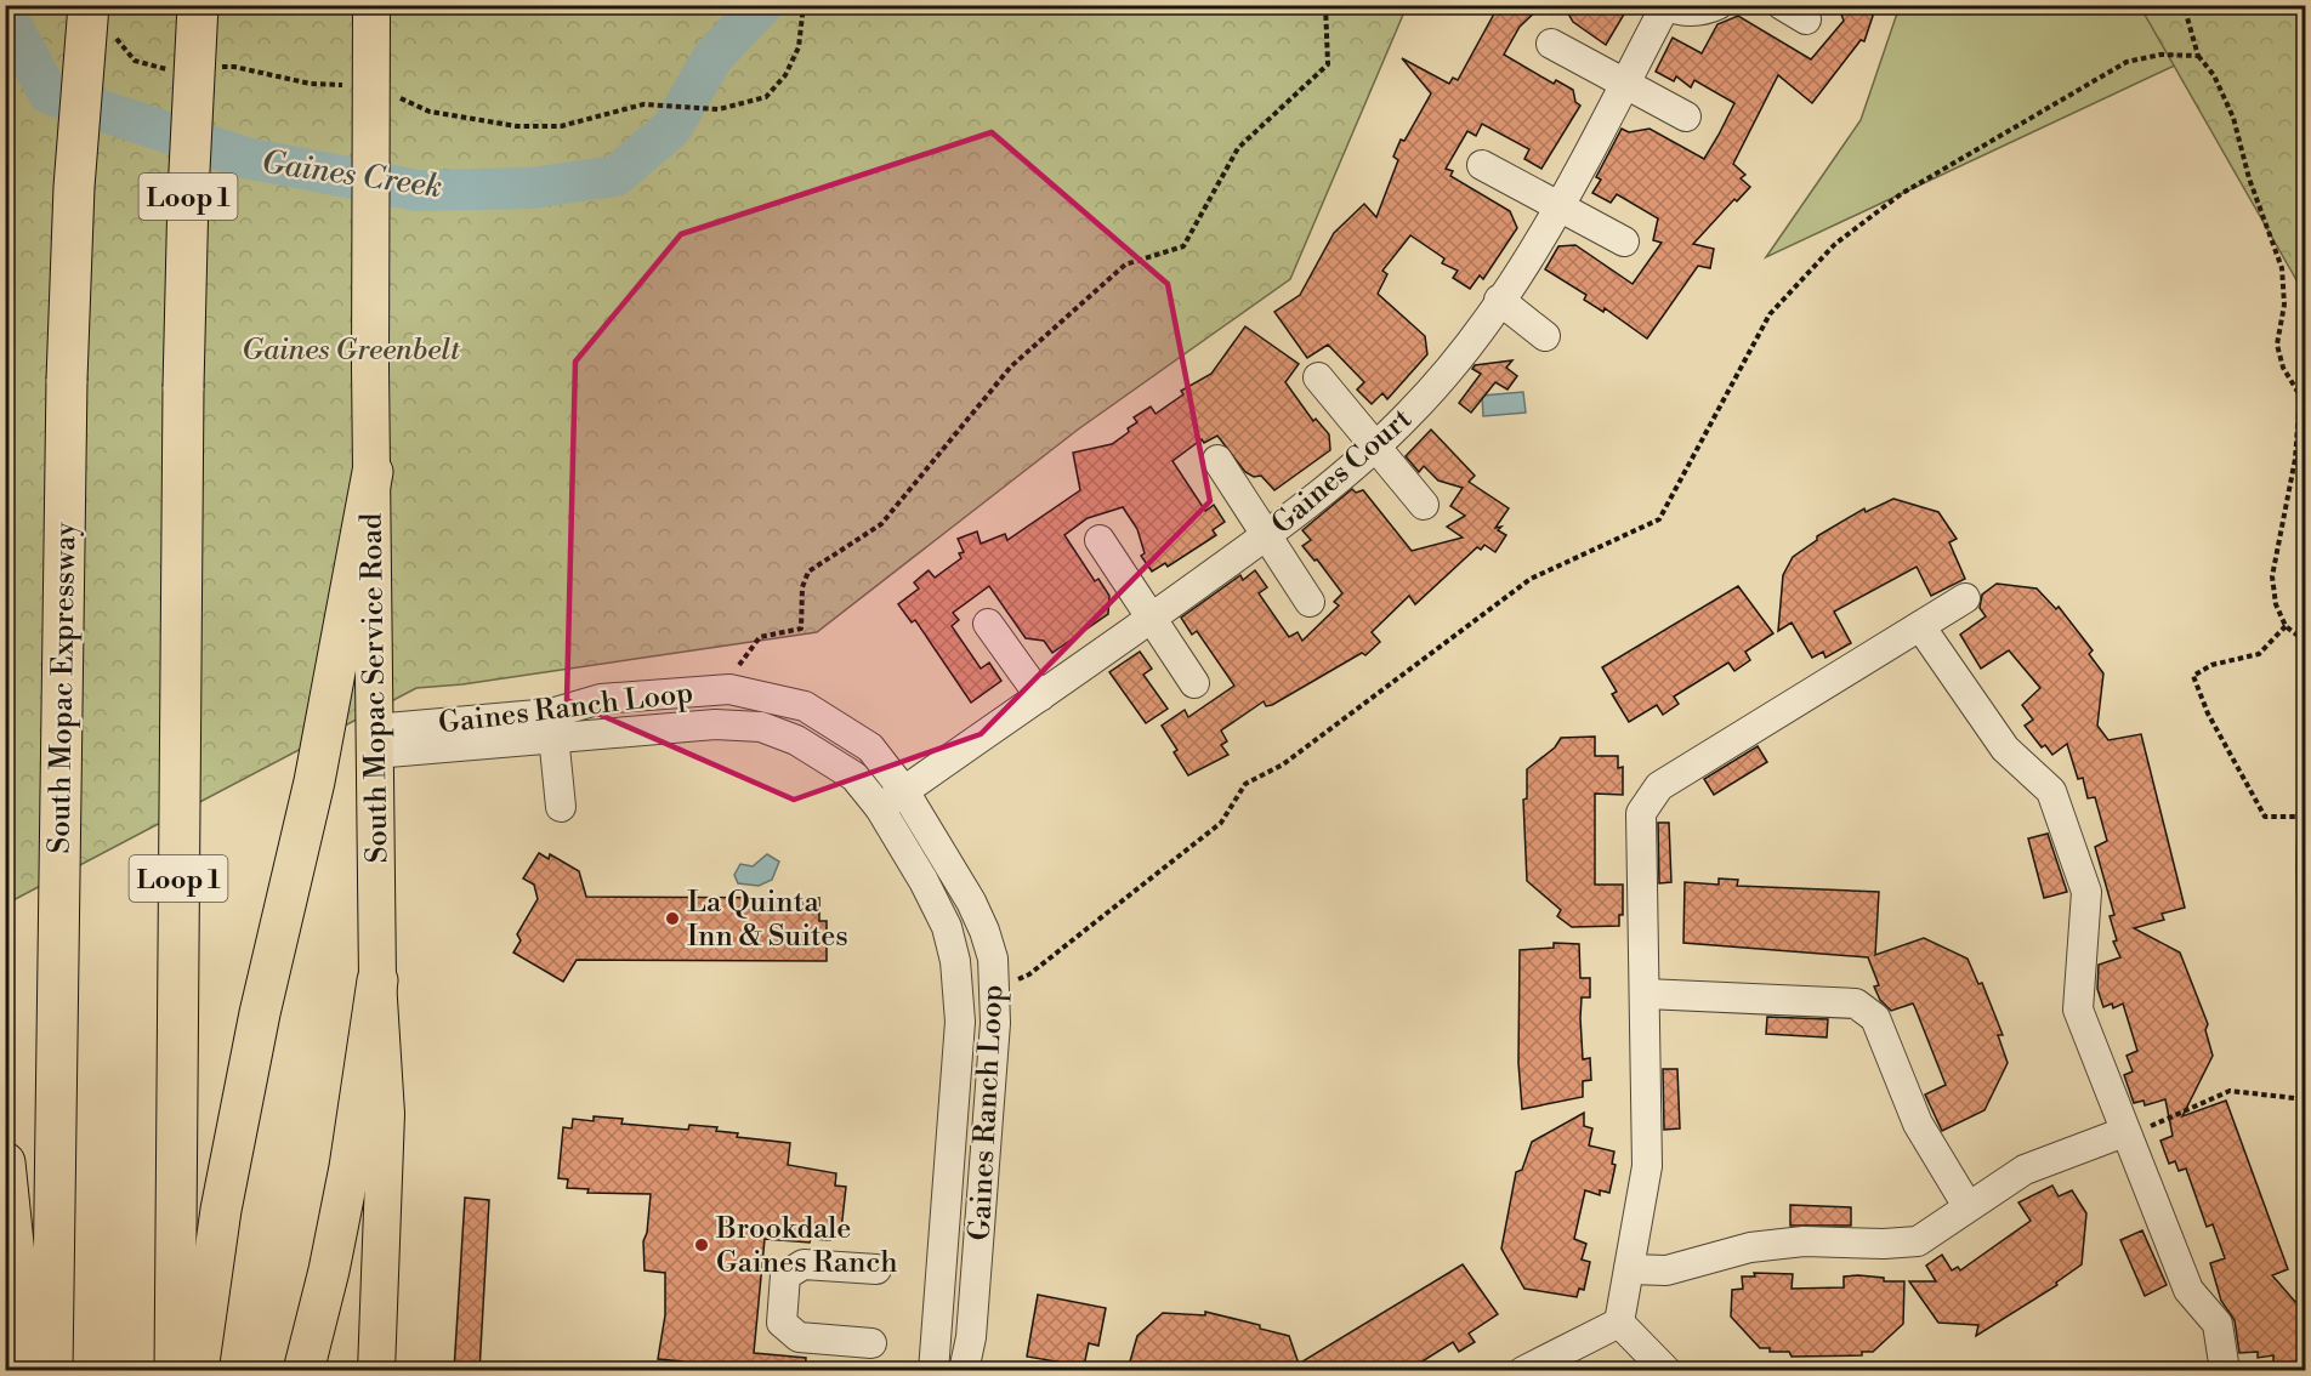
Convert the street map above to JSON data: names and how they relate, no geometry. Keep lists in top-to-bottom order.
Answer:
{
  "streets": {
    "highway": ["Loop 1", "South Mopac Expressway"],
    "main road": ["South Mopac Service Road"],
    "street": ["Gaines Court", "Gaines Ranch Loop"]
  },
  "crossings": [
    ["Gaines Court", "Gaines Ranch Loop"],
    ["South Mopac Service Road", "Gaines Ranch Loop"]
  ],
  "water": ["Gaines Creek"],
  "parks": ["Gaines Greenbelt"],
  "places": ["La Quinta Inn & Suites", "Brookdale Gaines Ranch"]
}
